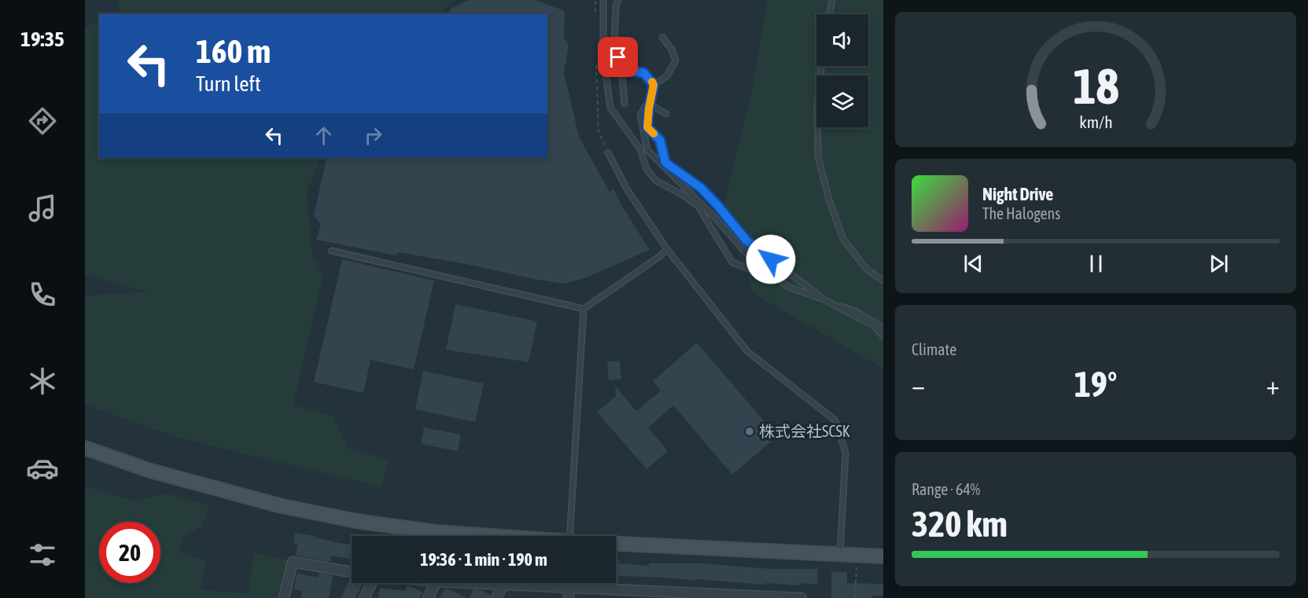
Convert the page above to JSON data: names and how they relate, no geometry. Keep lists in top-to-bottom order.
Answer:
{
  "places": ["株式会社SCSK"],
  "page": {
    "tabs": "19:35",
    "turn": ["160 m", "Turn left"],
    "song": ["Night Drive", "The Halogens"],
    "tile": [
      "Climate",
      ["Range · 64%", "320 km"]
    ],
    "heat": ["−", "19°", "+"],
    "limit": "20",
    "trip": "19:36 · 1 min · 190 m",
    "gauge": ["18", "km/h"]
  }
}
